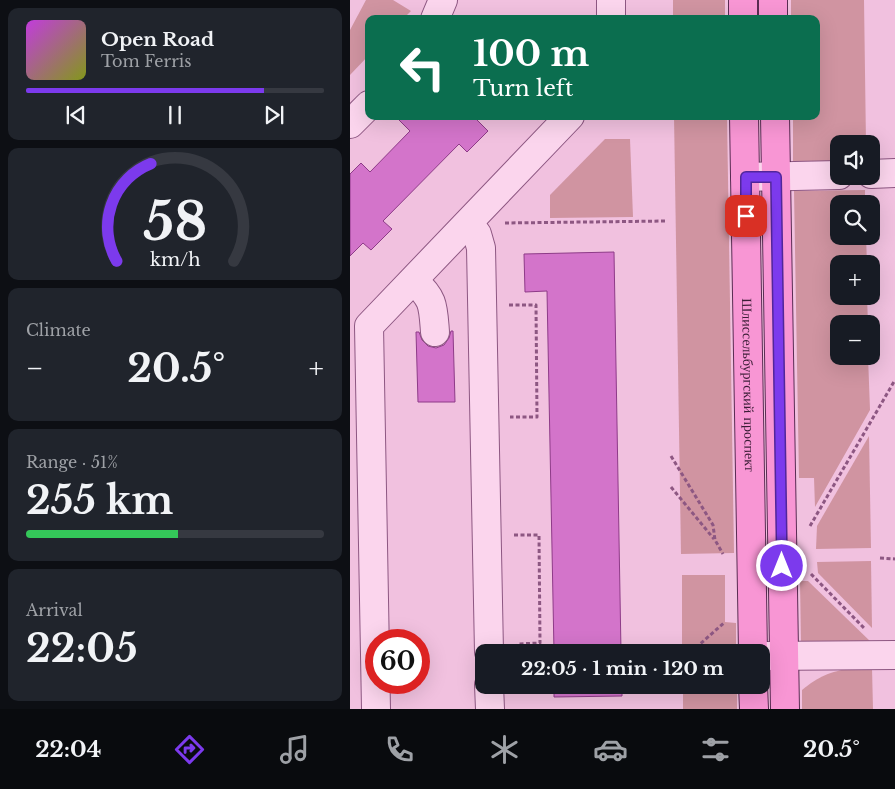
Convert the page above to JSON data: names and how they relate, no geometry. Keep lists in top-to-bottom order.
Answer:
{
  "streets": {
    "main road": ["Шлиссельбургский проспект"]
  },
  "page": {
    "turn": ["100 m", "Turn left"],
    "song": ["Open Road", "Tom Ferris"],
    "map_buttons": ["+", "−"],
    "tile": [
      "Climate",
      ["Range · 51%", "255 km"],
      ["Arrival", "22:05"]
    ],
    "heat": ["−", "20.5°", "+"],
    "limit": "60",
    "trip": "22:05 · 1 min · 120 m",
    "tabs": ["22:04", "20.5°"],
    "gauge": ["58", "km/h"]
  }
}
